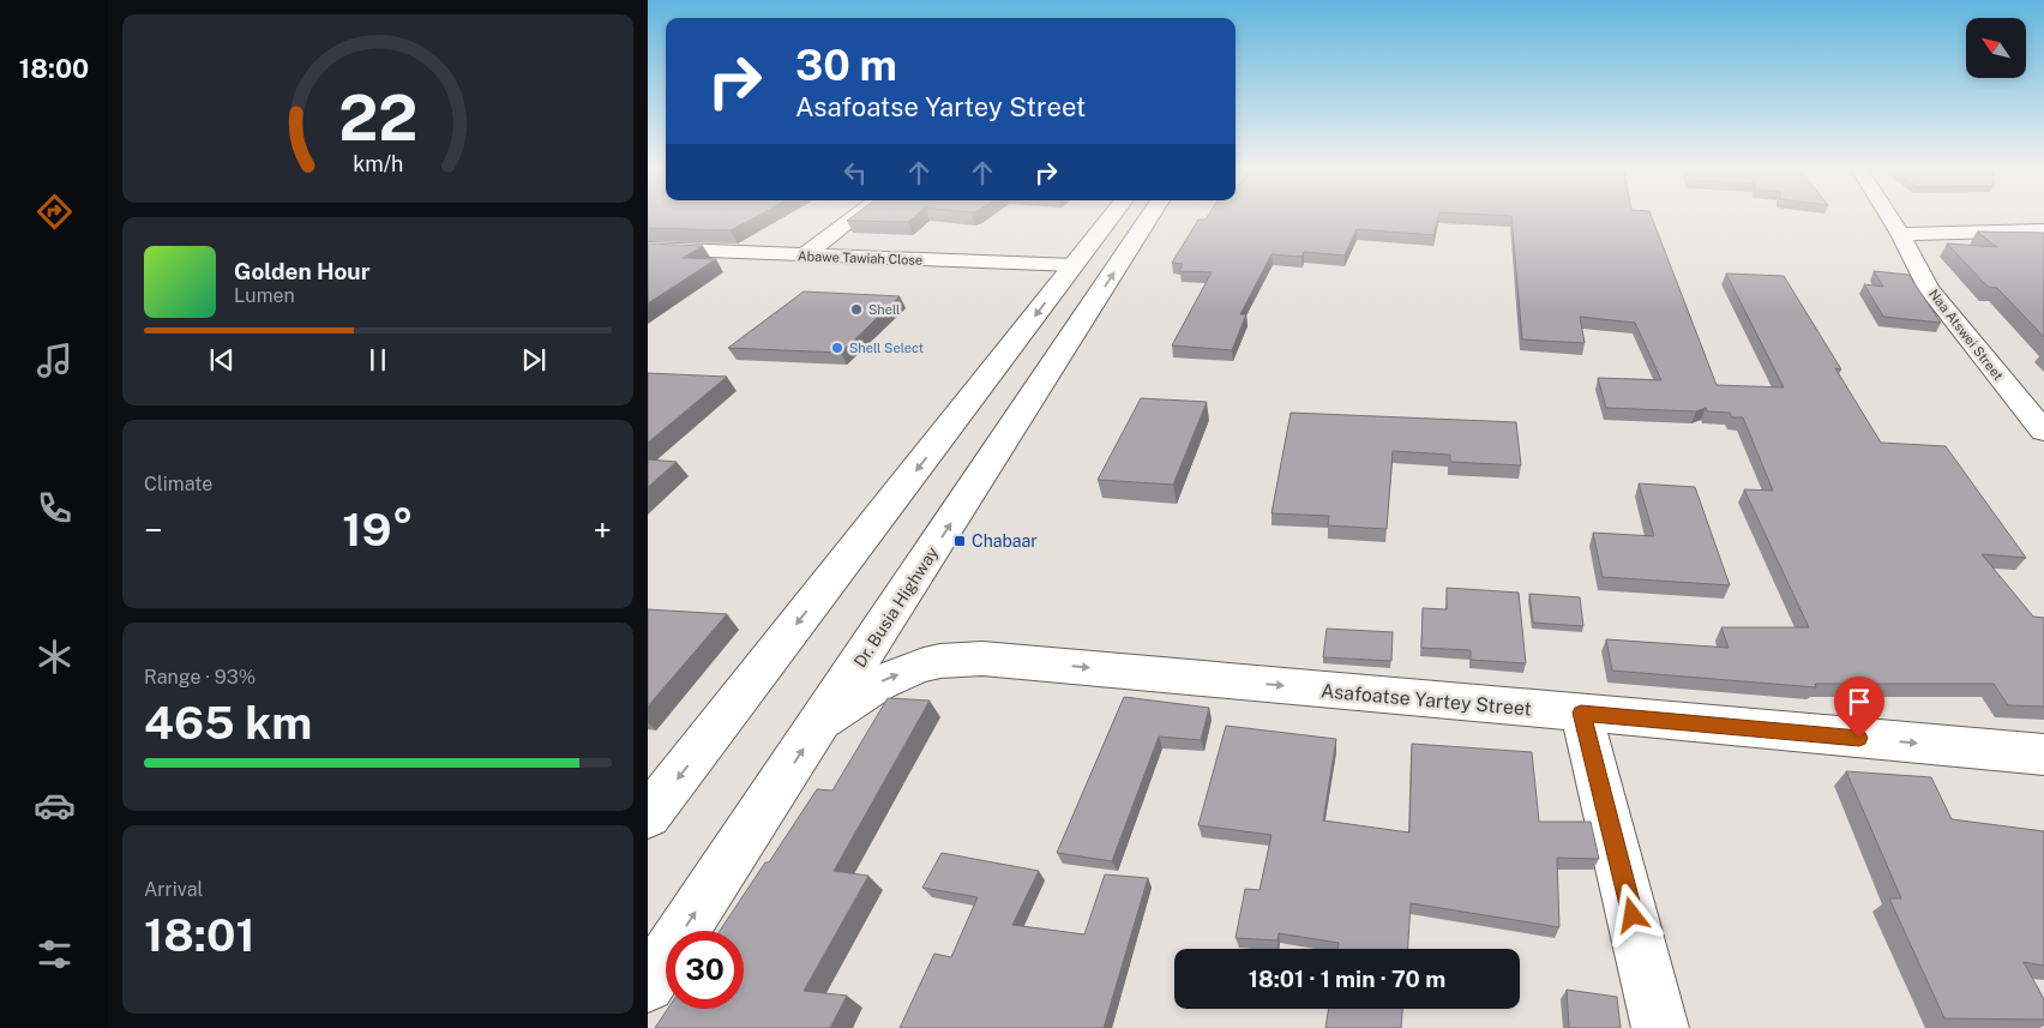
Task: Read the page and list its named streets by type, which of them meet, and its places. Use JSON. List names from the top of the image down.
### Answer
{
  "streets": {
    "main road": [
      "Abawe Tawiah Close",
      "Naa Atswei Street",
      "Dr. Busia Highway",
      "Asafoatse Yartey Street"
    ]
  },
  "crossings": [
    ["Dr. Busia Highway", "Asafoatse Yartey Street"]
  ],
  "one_way": ["Asafoatse Yartey Street"],
  "places": {
    "other": ["Shell", "Shell Select"],
    "transit": ["Chabaar"]
  },
  "north": "top left",
  "page": {
    "tabs": "18:00",
    "turn": ["30 m", "Asafoatse Yartey Street"],
    "song": ["Golden Hour", "Lumen"],
    "tile": [
      "Climate",
      ["Range · 93%", "465 km"],
      ["Arrival", "18:01"]
    ],
    "heat": ["−", "19°", "+"],
    "limit": "30",
    "trip": "18:01 · 1 min · 70 m",
    "gauge": ["22", "km/h"]
  }
}
